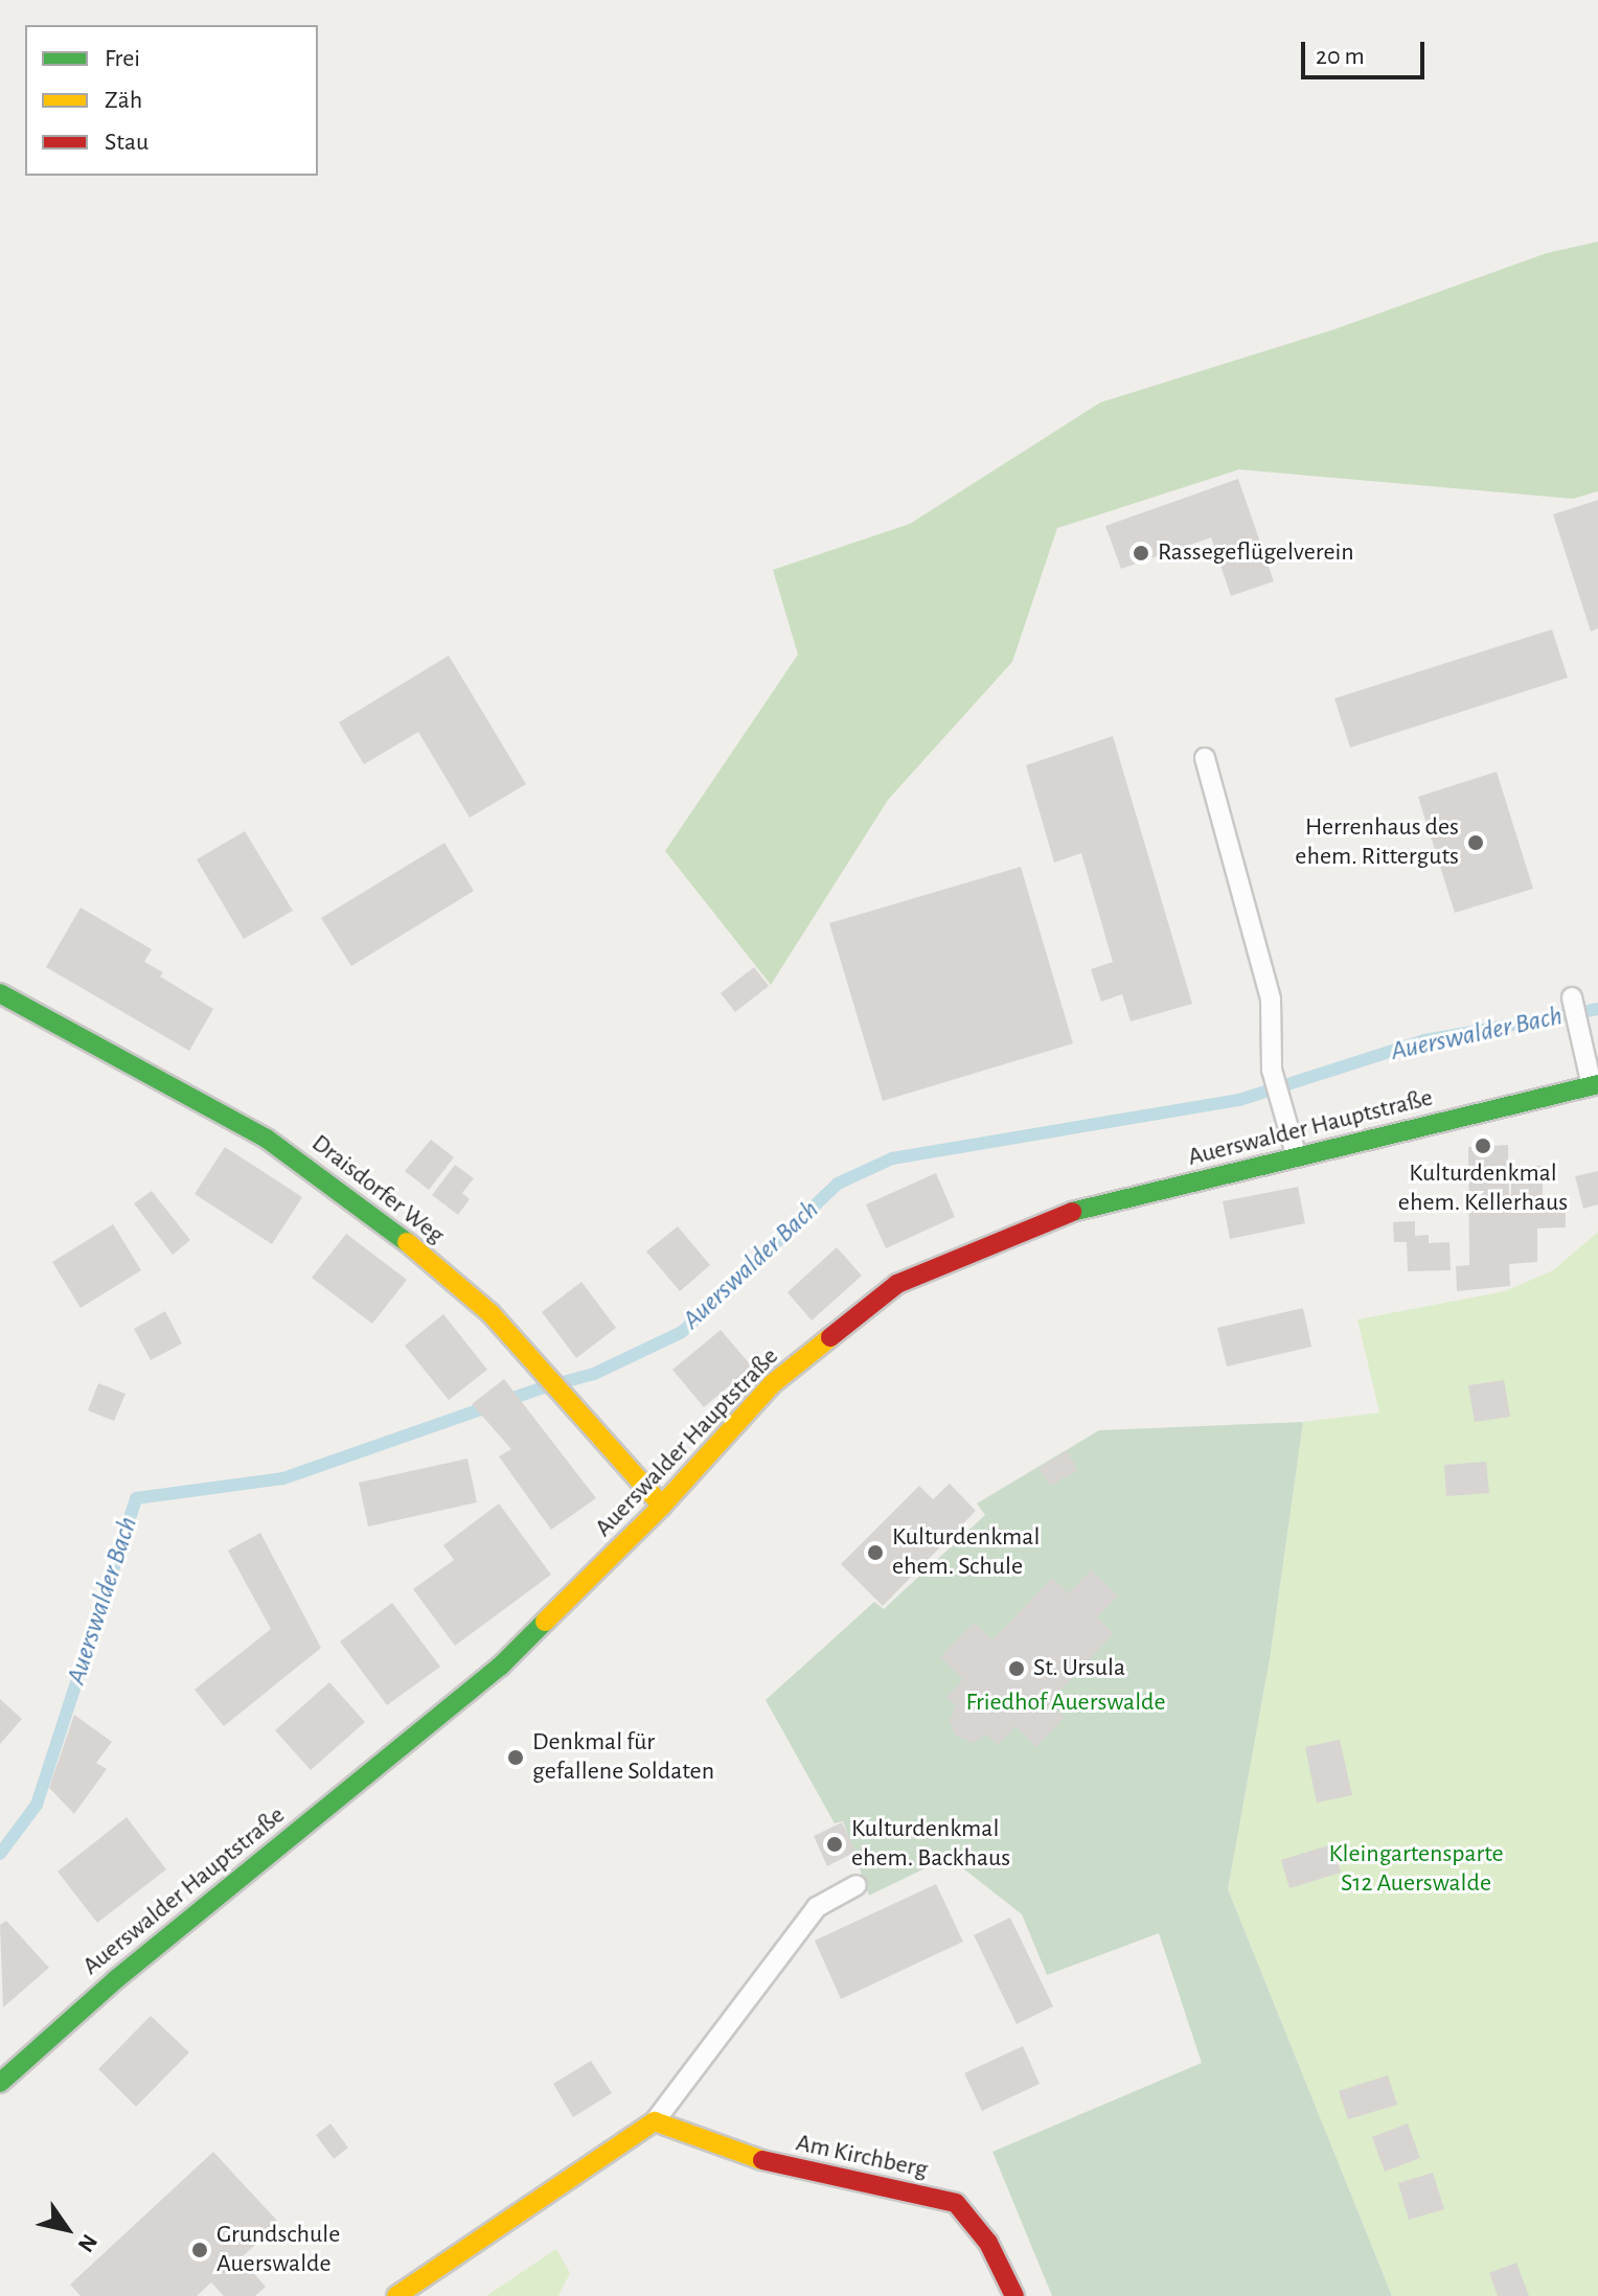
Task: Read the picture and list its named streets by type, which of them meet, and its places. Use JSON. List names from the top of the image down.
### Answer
{
  "streets": {
    "main road": ["Auerswalder Hauptstraße", "Draisdorfer Weg", "Am Kirchberg"]
  },
  "crossings": [
    ["Auerswalder Hauptstraße", "Draisdorfer Weg"]
  ],
  "water": ["Auerswalder Bach"],
  "parks": ["Friedhof Auerswalde", "Kleingartensparte S12 Auerswalde"],
  "places": [
    "Rassegeflügelverein",
    "Herrenhaus des ehem. Ritterguts",
    "Kulturdenkmal ehem. Kellerhaus",
    "Kulturdenkmal ehem. Schule",
    "St. Ursula",
    "Denkmal für gefallene Soldaten",
    "Kulturdenkmal ehem. Backhaus",
    "Grundschule Auerswalde"
  ],
  "legend": ["Frei", "Zäh", "Stau"],
  "scale_bar": "20 m",
  "north": "bottom right"
}
